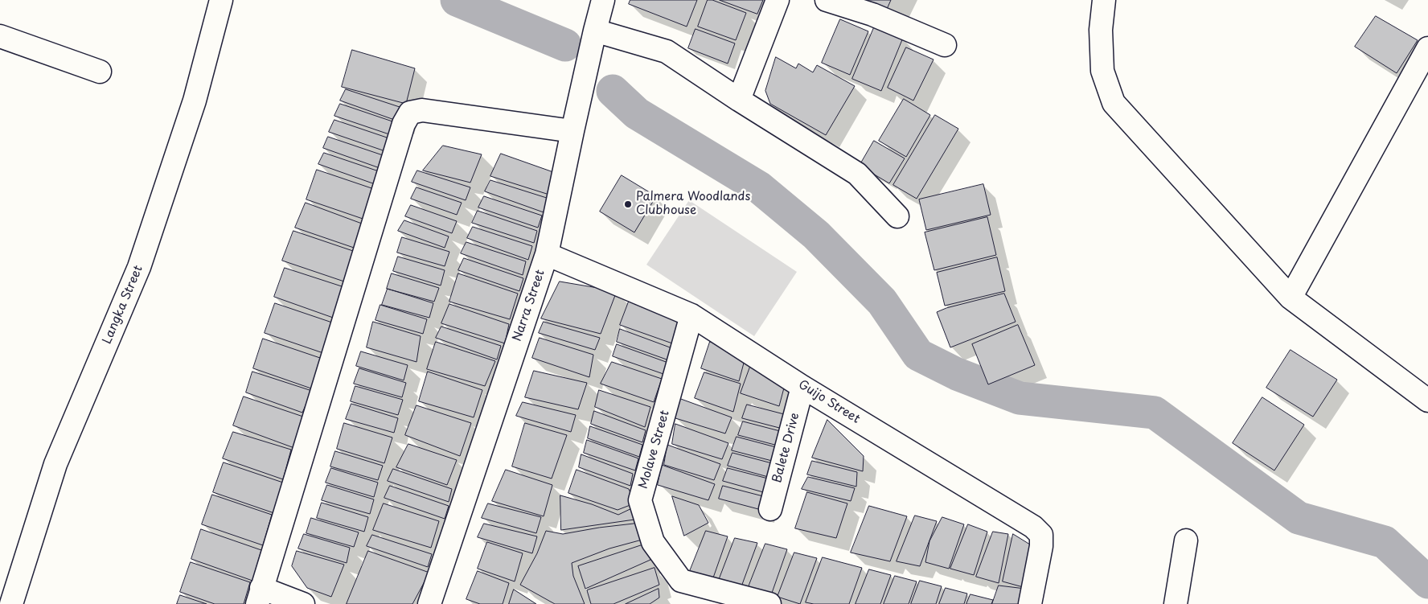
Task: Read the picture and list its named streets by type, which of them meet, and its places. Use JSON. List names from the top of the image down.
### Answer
{
  "streets": {
    "street": [
      "Langka Street",
      "Narra Street",
      "Guijo Street",
      "Balete Drive",
      "Molave Street"
    ]
  },
  "crossings": [
    ["Narra Street", "Guijo Street"],
    ["Guijo Street", "Balete Drive"],
    ["Guijo Street", "Molave Street"]
  ],
  "places": ["Palmera Woodlands Clubhouse"]
}
